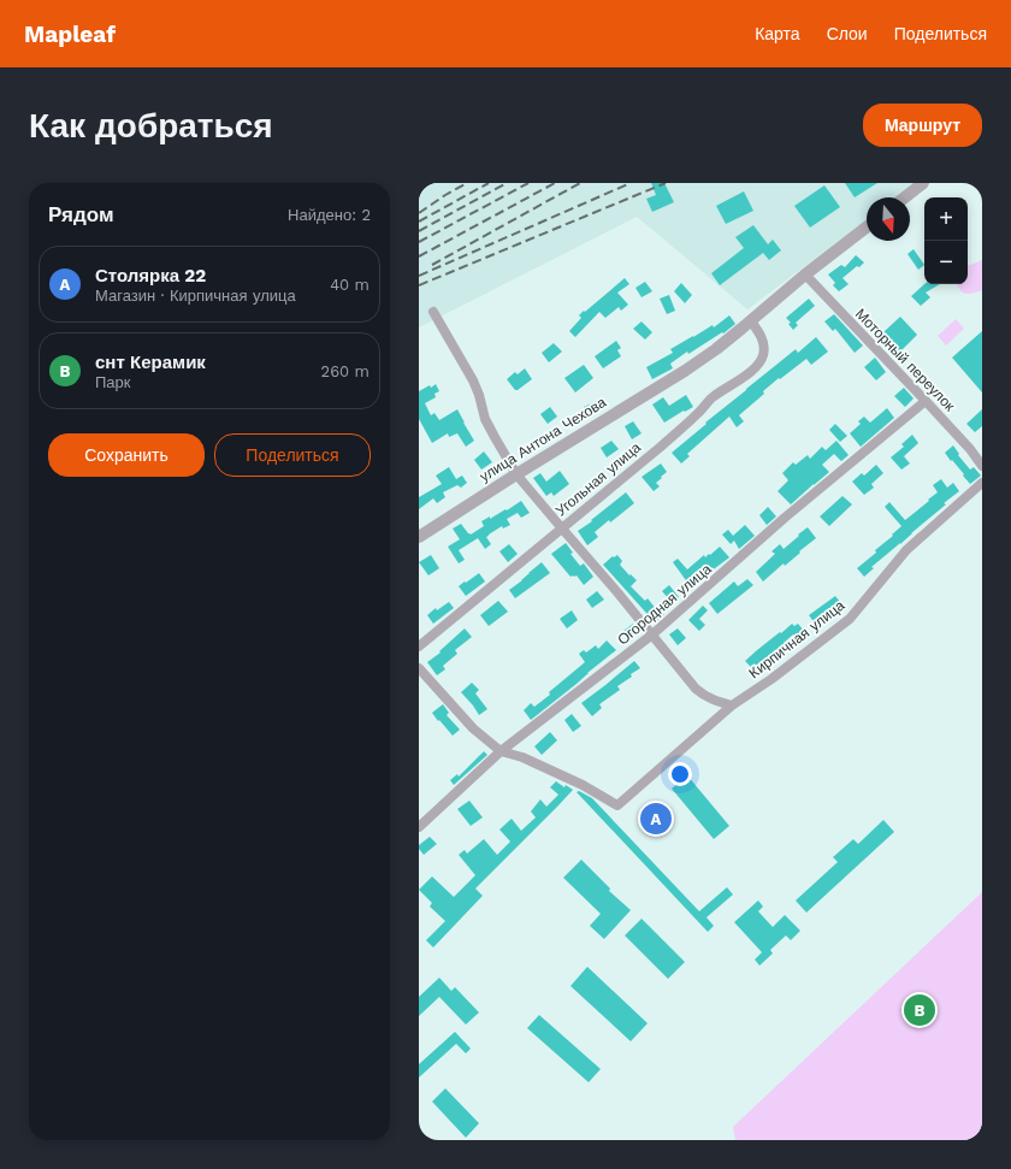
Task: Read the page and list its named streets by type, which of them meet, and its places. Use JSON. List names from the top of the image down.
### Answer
{
  "streets": {
    "street": [
      "Моторный переулок",
      "улица Антона Чехова",
      "Угольная улица",
      "Огородная улица",
      "Кирпичная улица"
    ]
  },
  "crossings": [
    ["Моторный переулок", "Огородная улица"],
    ["улица Антона Чехова", "Угольная улица"],
    ["Огородная улица", "Кирпичная улица"]
  ],
  "north": "bottom",
  "page": {
    "header": "Mapleaf",
    "nav": ["Карта", "Слои", "Поделиться"],
    "buttons": [
      "Маршрут",
      ["Сохранить", "Поделиться"]
    ],
    "title": "Как добраться",
    "heading": ["Рядом", "Найдено: 2"],
    "map_buttons": ["+", "−"],
    "list": [
      {
        "mark": "A",
        "name": "Столярка 22",
        "note": "Магазин · Кирпичная улица",
        "value": "40 m"
      },
      {
        "mark": "B",
        "name": "снт Керамик",
        "note": "Парк",
        "value": "260 m"
      }
    ],
    "pins": ["A", "B"]
  }
}
